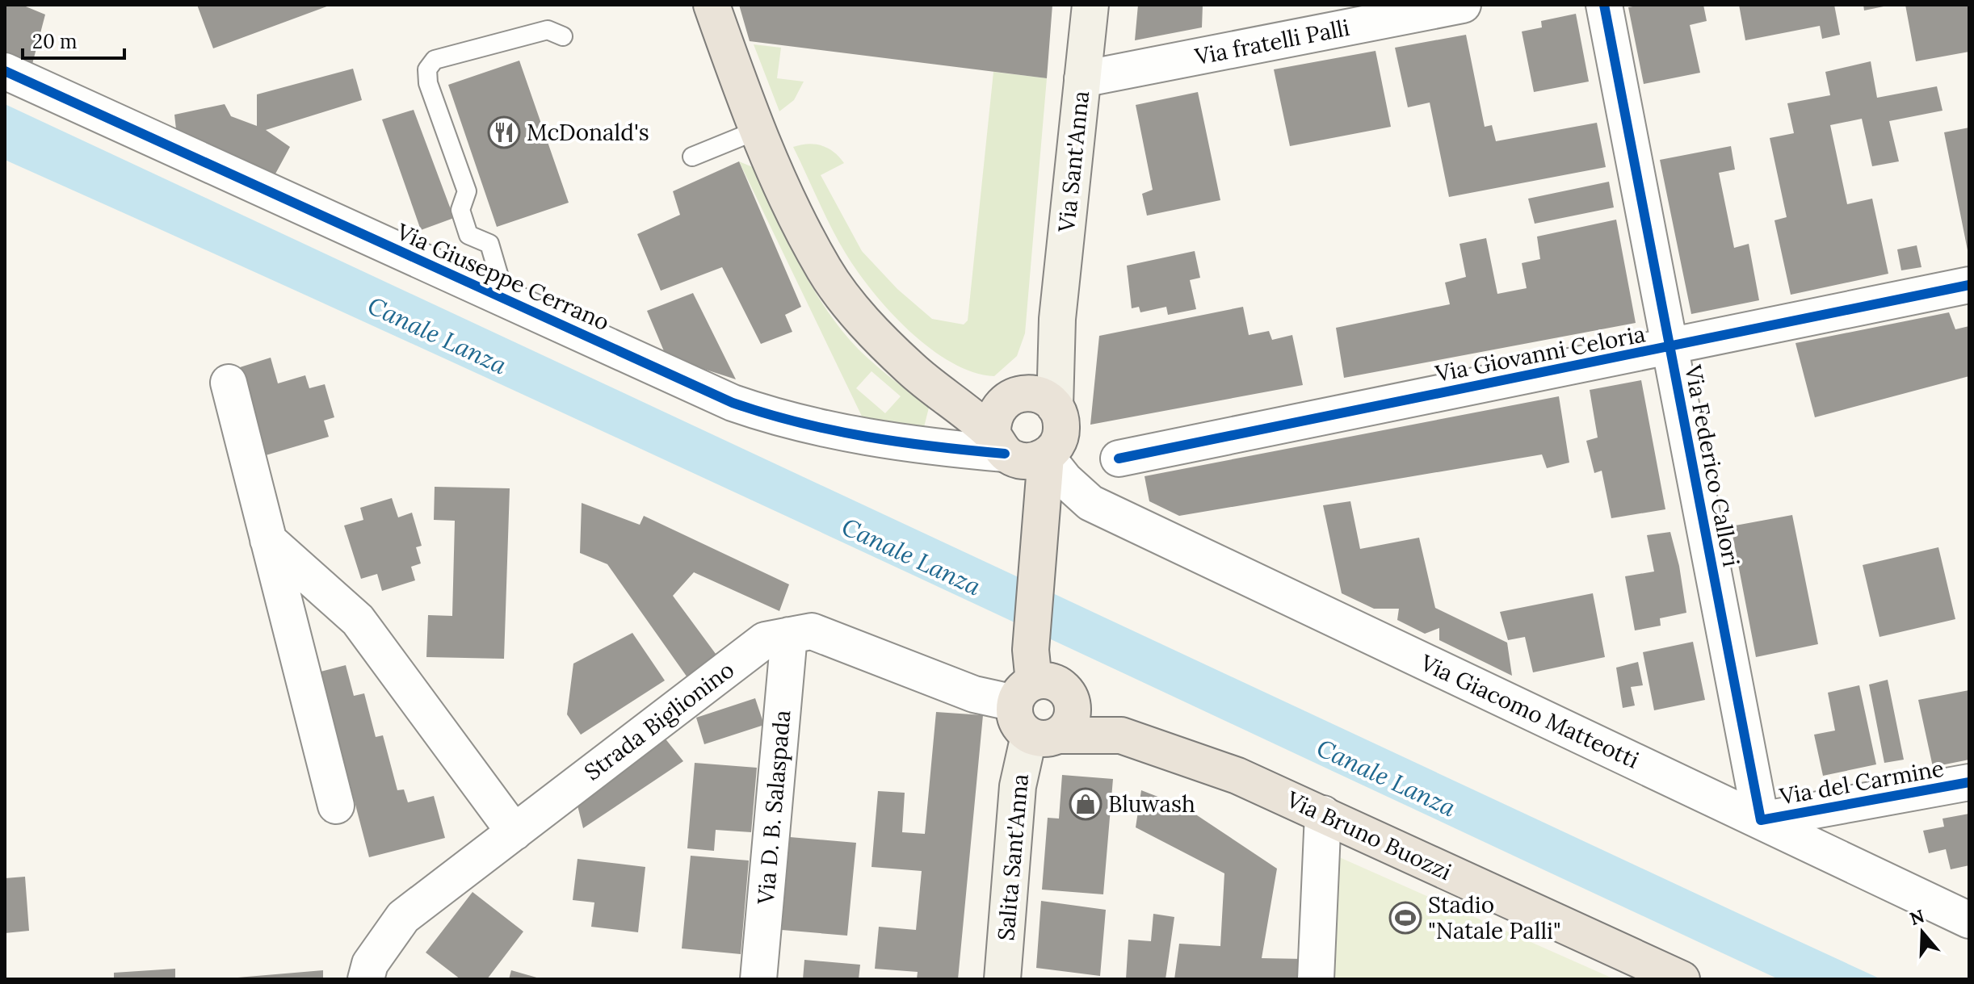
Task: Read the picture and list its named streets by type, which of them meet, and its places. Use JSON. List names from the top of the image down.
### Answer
{
  "streets": {
    "main road": ["Via Sant'Anna", "Via Bruno Buozzi", "Salita Sant'Anna"],
    "street": [
      "Via fratelli Palli",
      "Via Giuseppe Cerrano",
      "Via Giovanni Celoria",
      "Via Federico Callori",
      "Via Giacomo Matteotti",
      "Strada Biglionino",
      "Via del Carmine",
      "Via D. B. Salaspada"
    ]
  },
  "crossings": [
    ["Via fratelli Palli", "Via Sant'Anna"],
    ["Via Sant'Anna", "Via Giuseppe Cerrano"],
    ["Via Sant'Anna", "Via Giacomo Matteotti"],
    ["Via Giuseppe Cerrano", "Via Giacomo Matteotti"],
    ["Via Giovanni Celoria", "Via Federico Callori"],
    ["Via Federico Callori", "Via Giacomo Matteotti"],
    ["Via Federico Callori", "Via del Carmine"],
    ["Via Giacomo Matteotti", "Via del Carmine"],
    ["Strada Biglionino", "Via D. B. Salaspada"],
    ["Strada Biglionino", "Via Bruno Buozzi"],
    ["Strada Biglionino", "Salita Sant'Anna"],
    ["Via Bruno Buozzi", "Salita Sant'Anna"]
  ],
  "water": ["Canale Lanza"],
  "places": {
    "restaurant": ["McDonald's"],
    "shop": ["Bluwash"],
    "sports": ["Stadio \"Natale Palli\""]
  },
  "scale_bar": "20 m",
  "north": "top"
}
